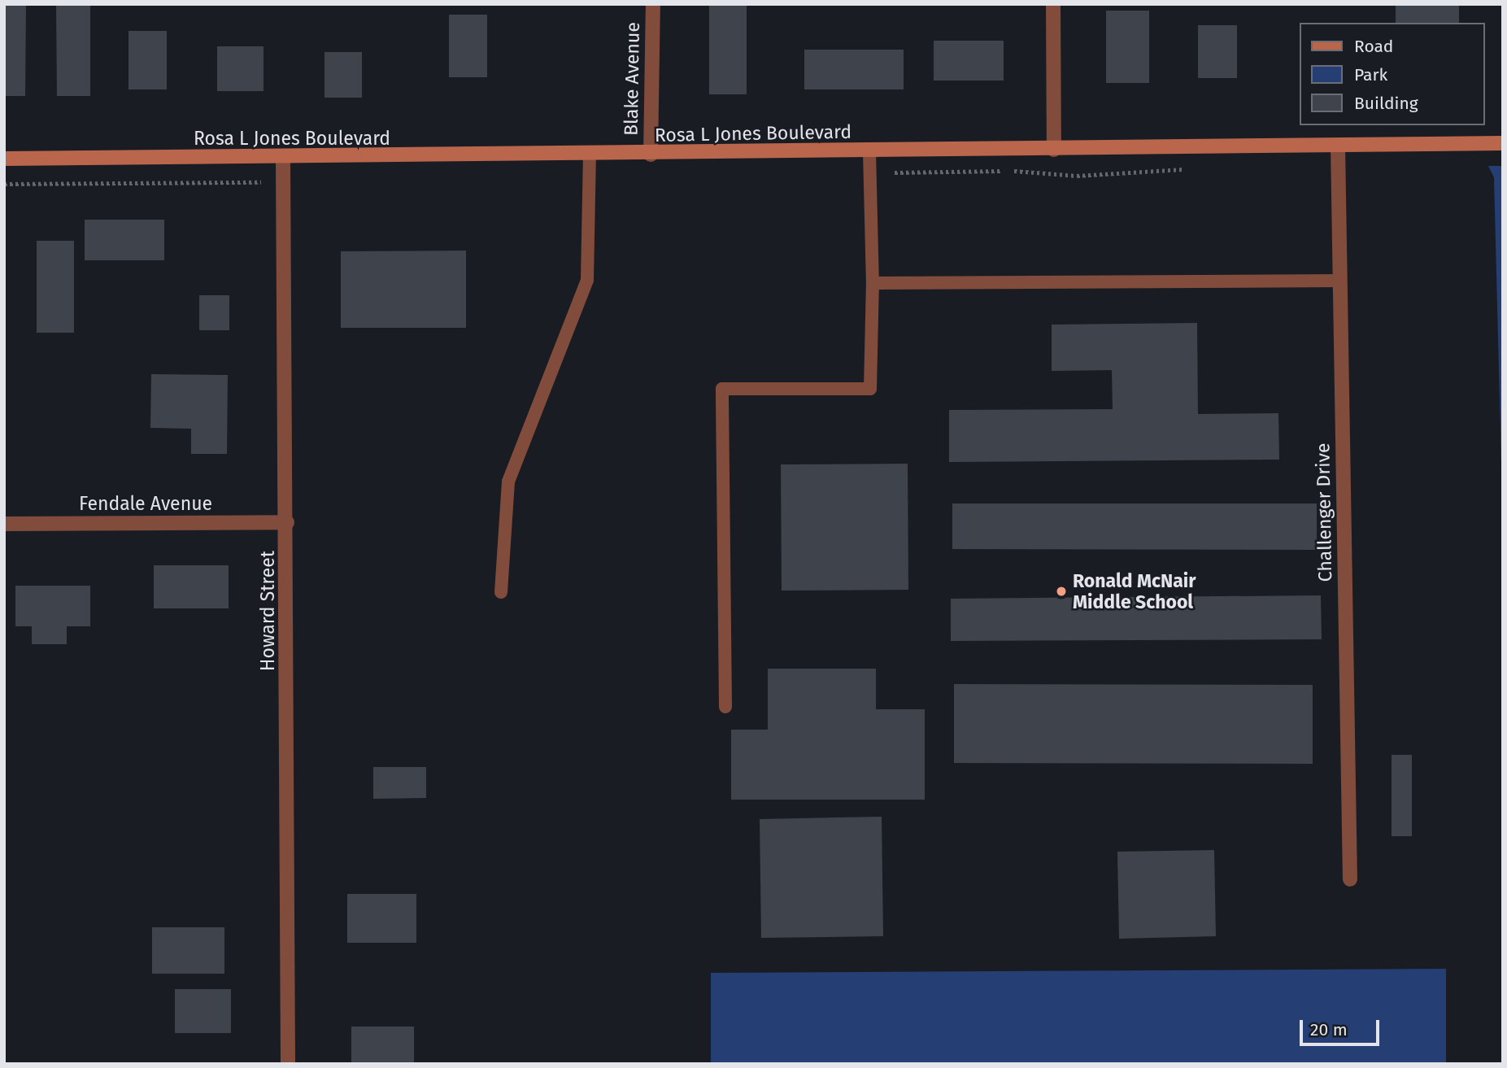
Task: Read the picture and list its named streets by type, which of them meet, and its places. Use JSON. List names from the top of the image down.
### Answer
{
  "streets": {
    "street": [
      "Blake Avenue",
      "Rosa L Jones Boulevard",
      "Fendale Avenue",
      "Challenger Drive",
      "Howard Street"
    ]
  },
  "crossings": [
    ["Blake Avenue", "Rosa L Jones Boulevard"],
    ["Rosa L Jones Boulevard", "Challenger Drive"],
    ["Rosa L Jones Boulevard", "Howard Street"],
    ["Fendale Avenue", "Howard Street"]
  ],
  "places": ["Ronald McNair Middle School"],
  "legend": ["Road", "Park", "Building"],
  "scale_bar": "20 m"
}
